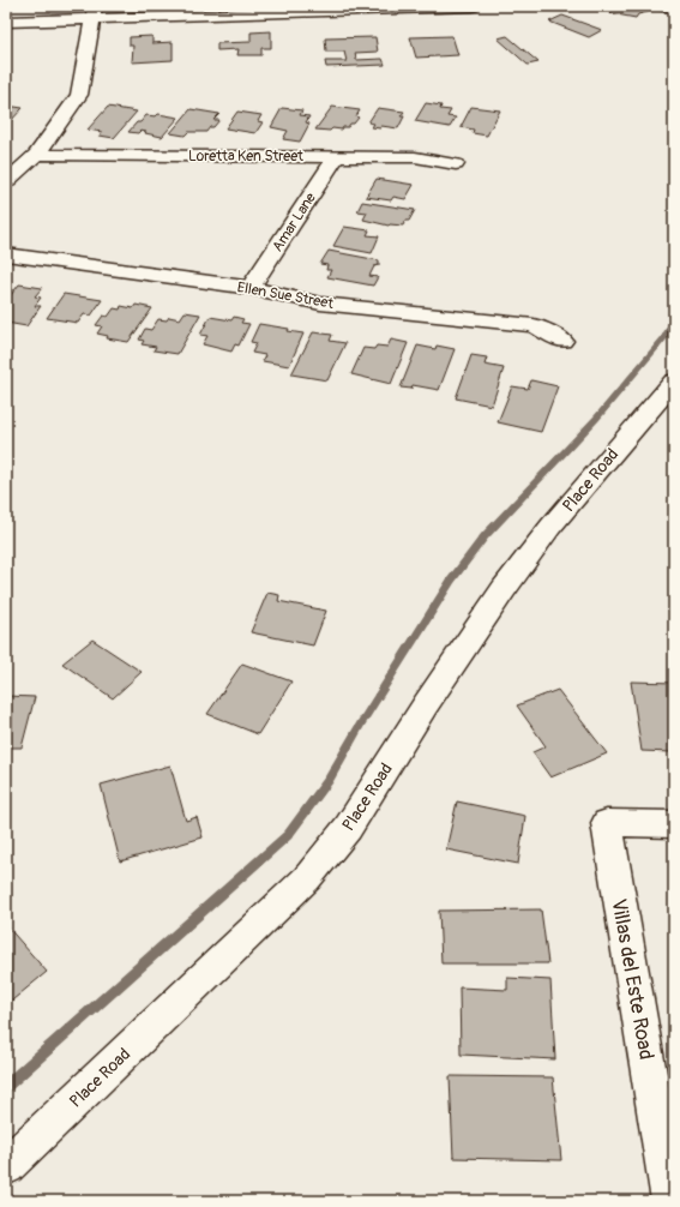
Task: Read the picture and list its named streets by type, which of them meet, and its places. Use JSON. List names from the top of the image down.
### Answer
{
  "streets": {
    "street": [
      "Loretta Ken Street",
      "Amar Lane",
      "Ellen Sue Street",
      "Place Road",
      "Villas del Este Road"
    ]
  },
  "crossings": [
    ["Loretta Ken Street", "Amar Lane"],
    ["Amar Lane", "Ellen Sue Street"]
  ]
}
